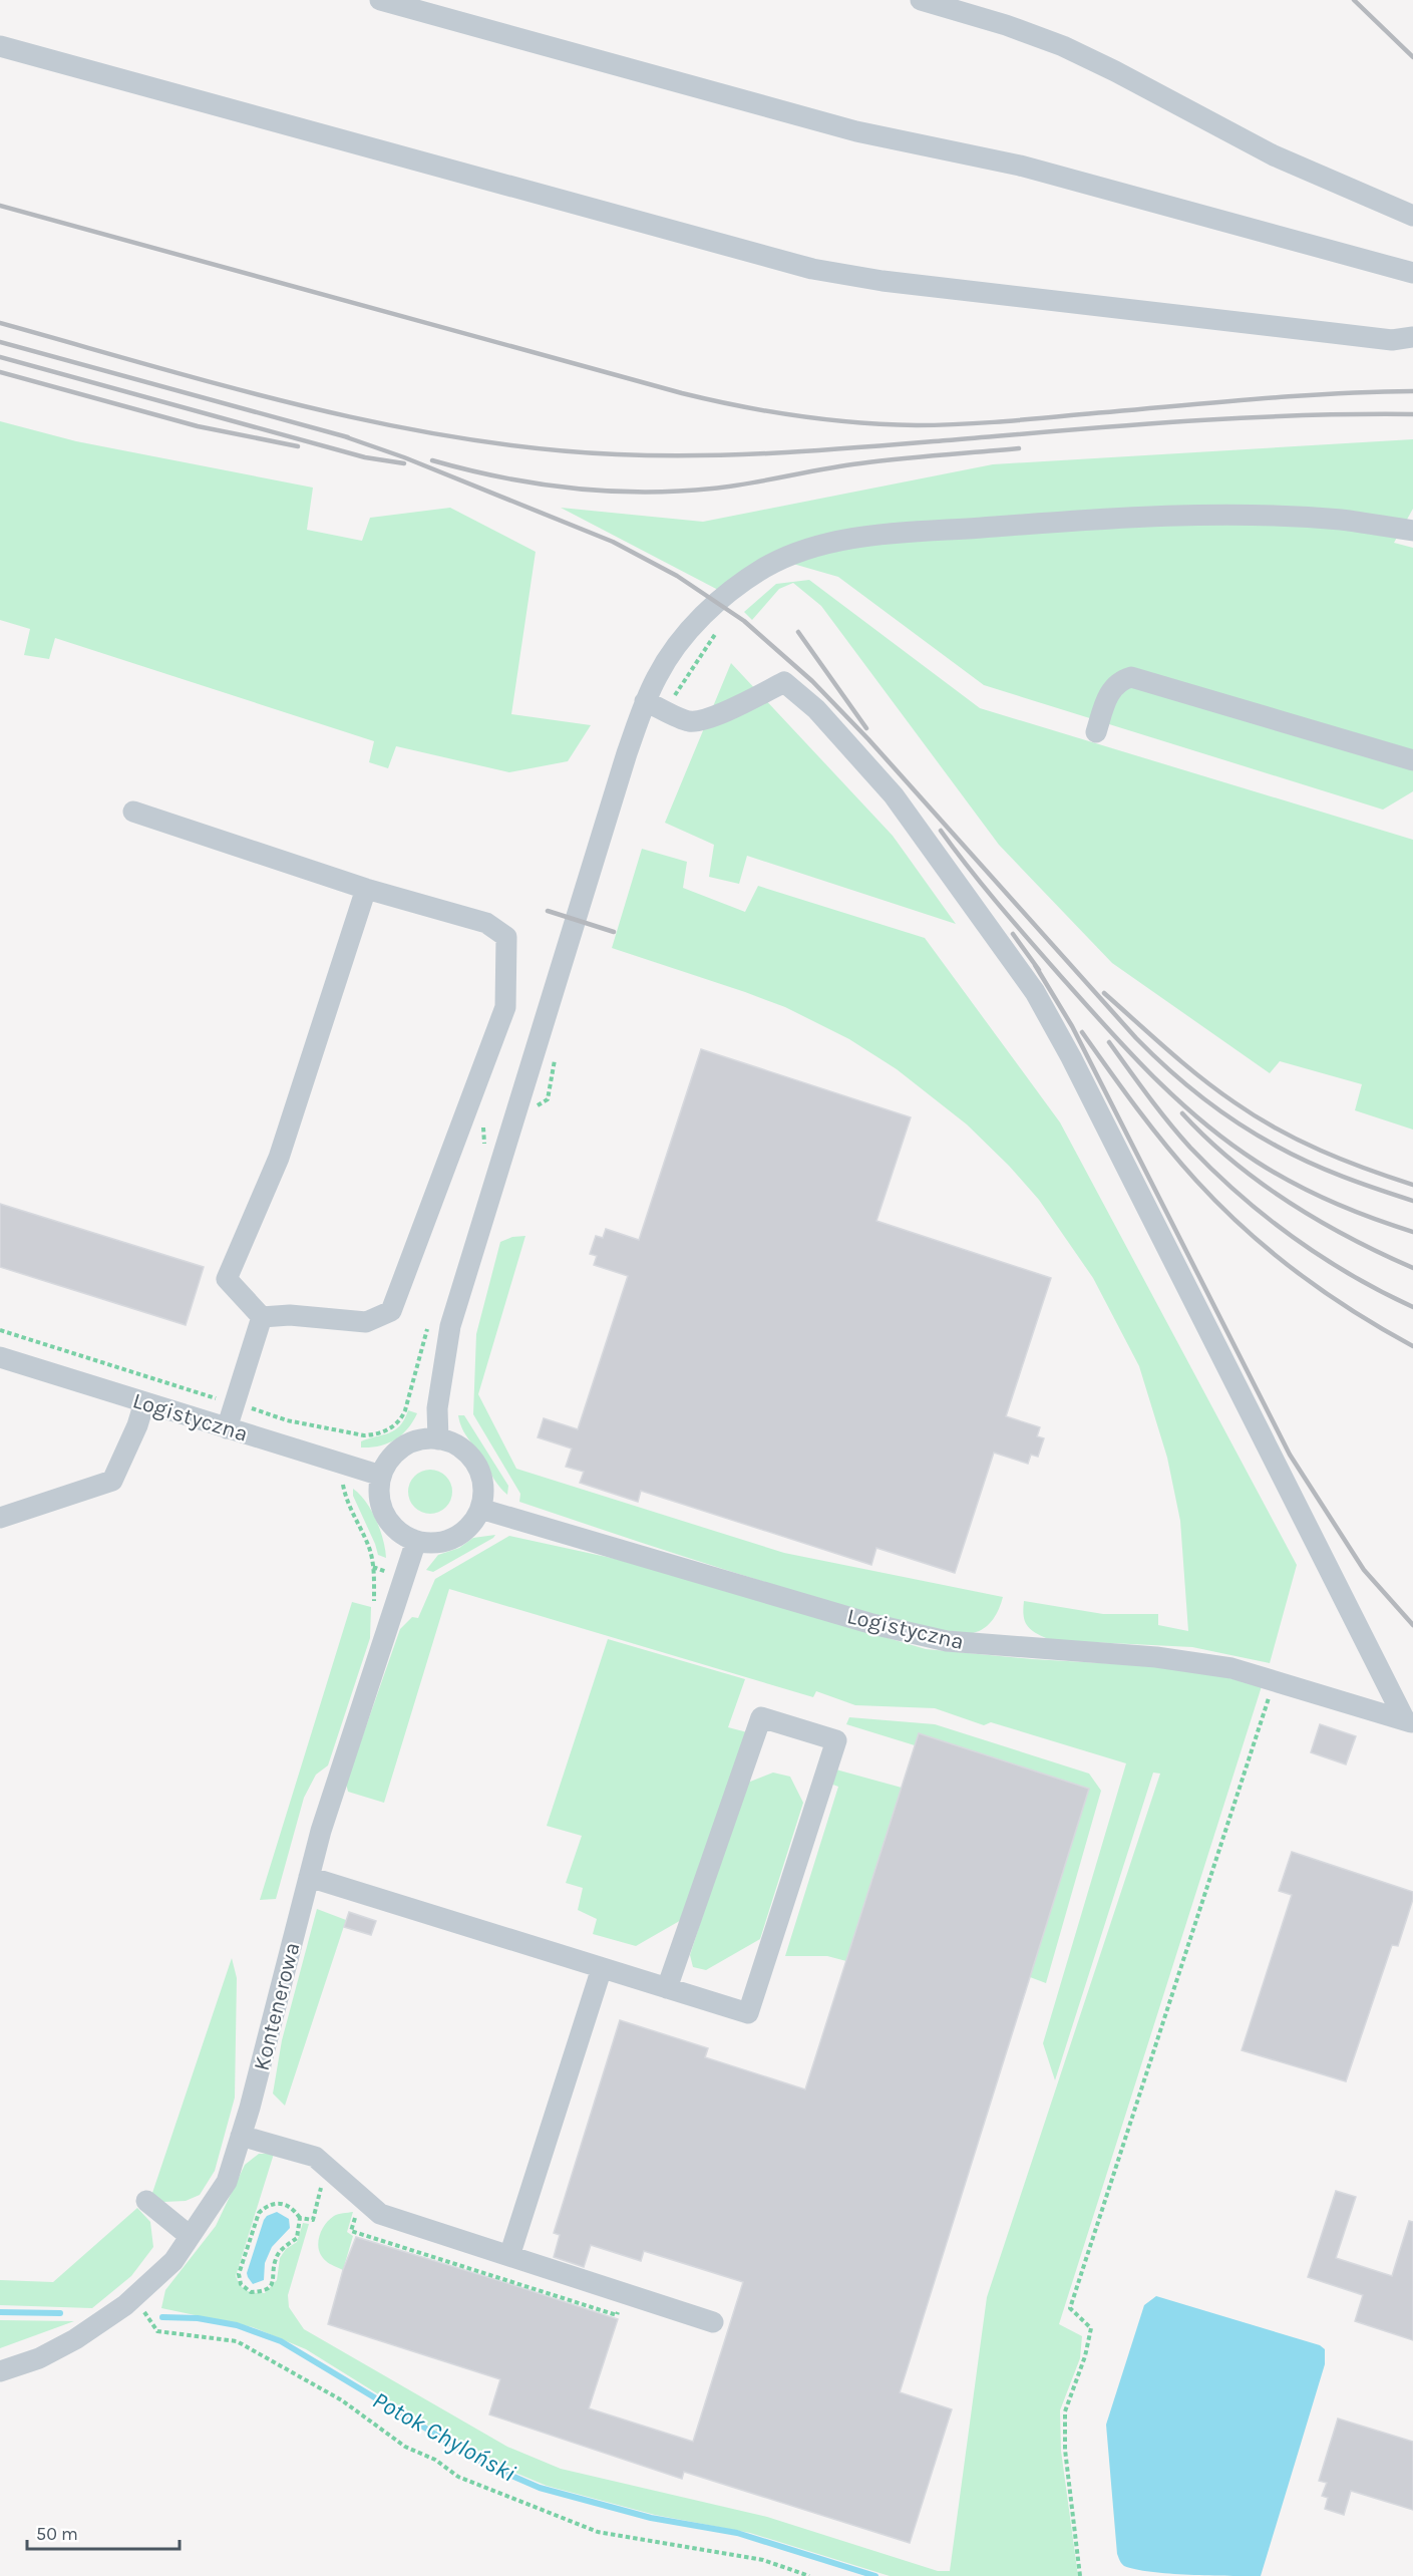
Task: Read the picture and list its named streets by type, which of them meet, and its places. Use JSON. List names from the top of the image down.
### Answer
{
  "streets": {
    "street": ["Logistyczna", "Kontenerowa"]
  },
  "crossings": [
    ["Logistyczna", "Kontenerowa"]
  ],
  "water": ["Potok Chyloński"],
  "scale_bar": "50 m"
}
